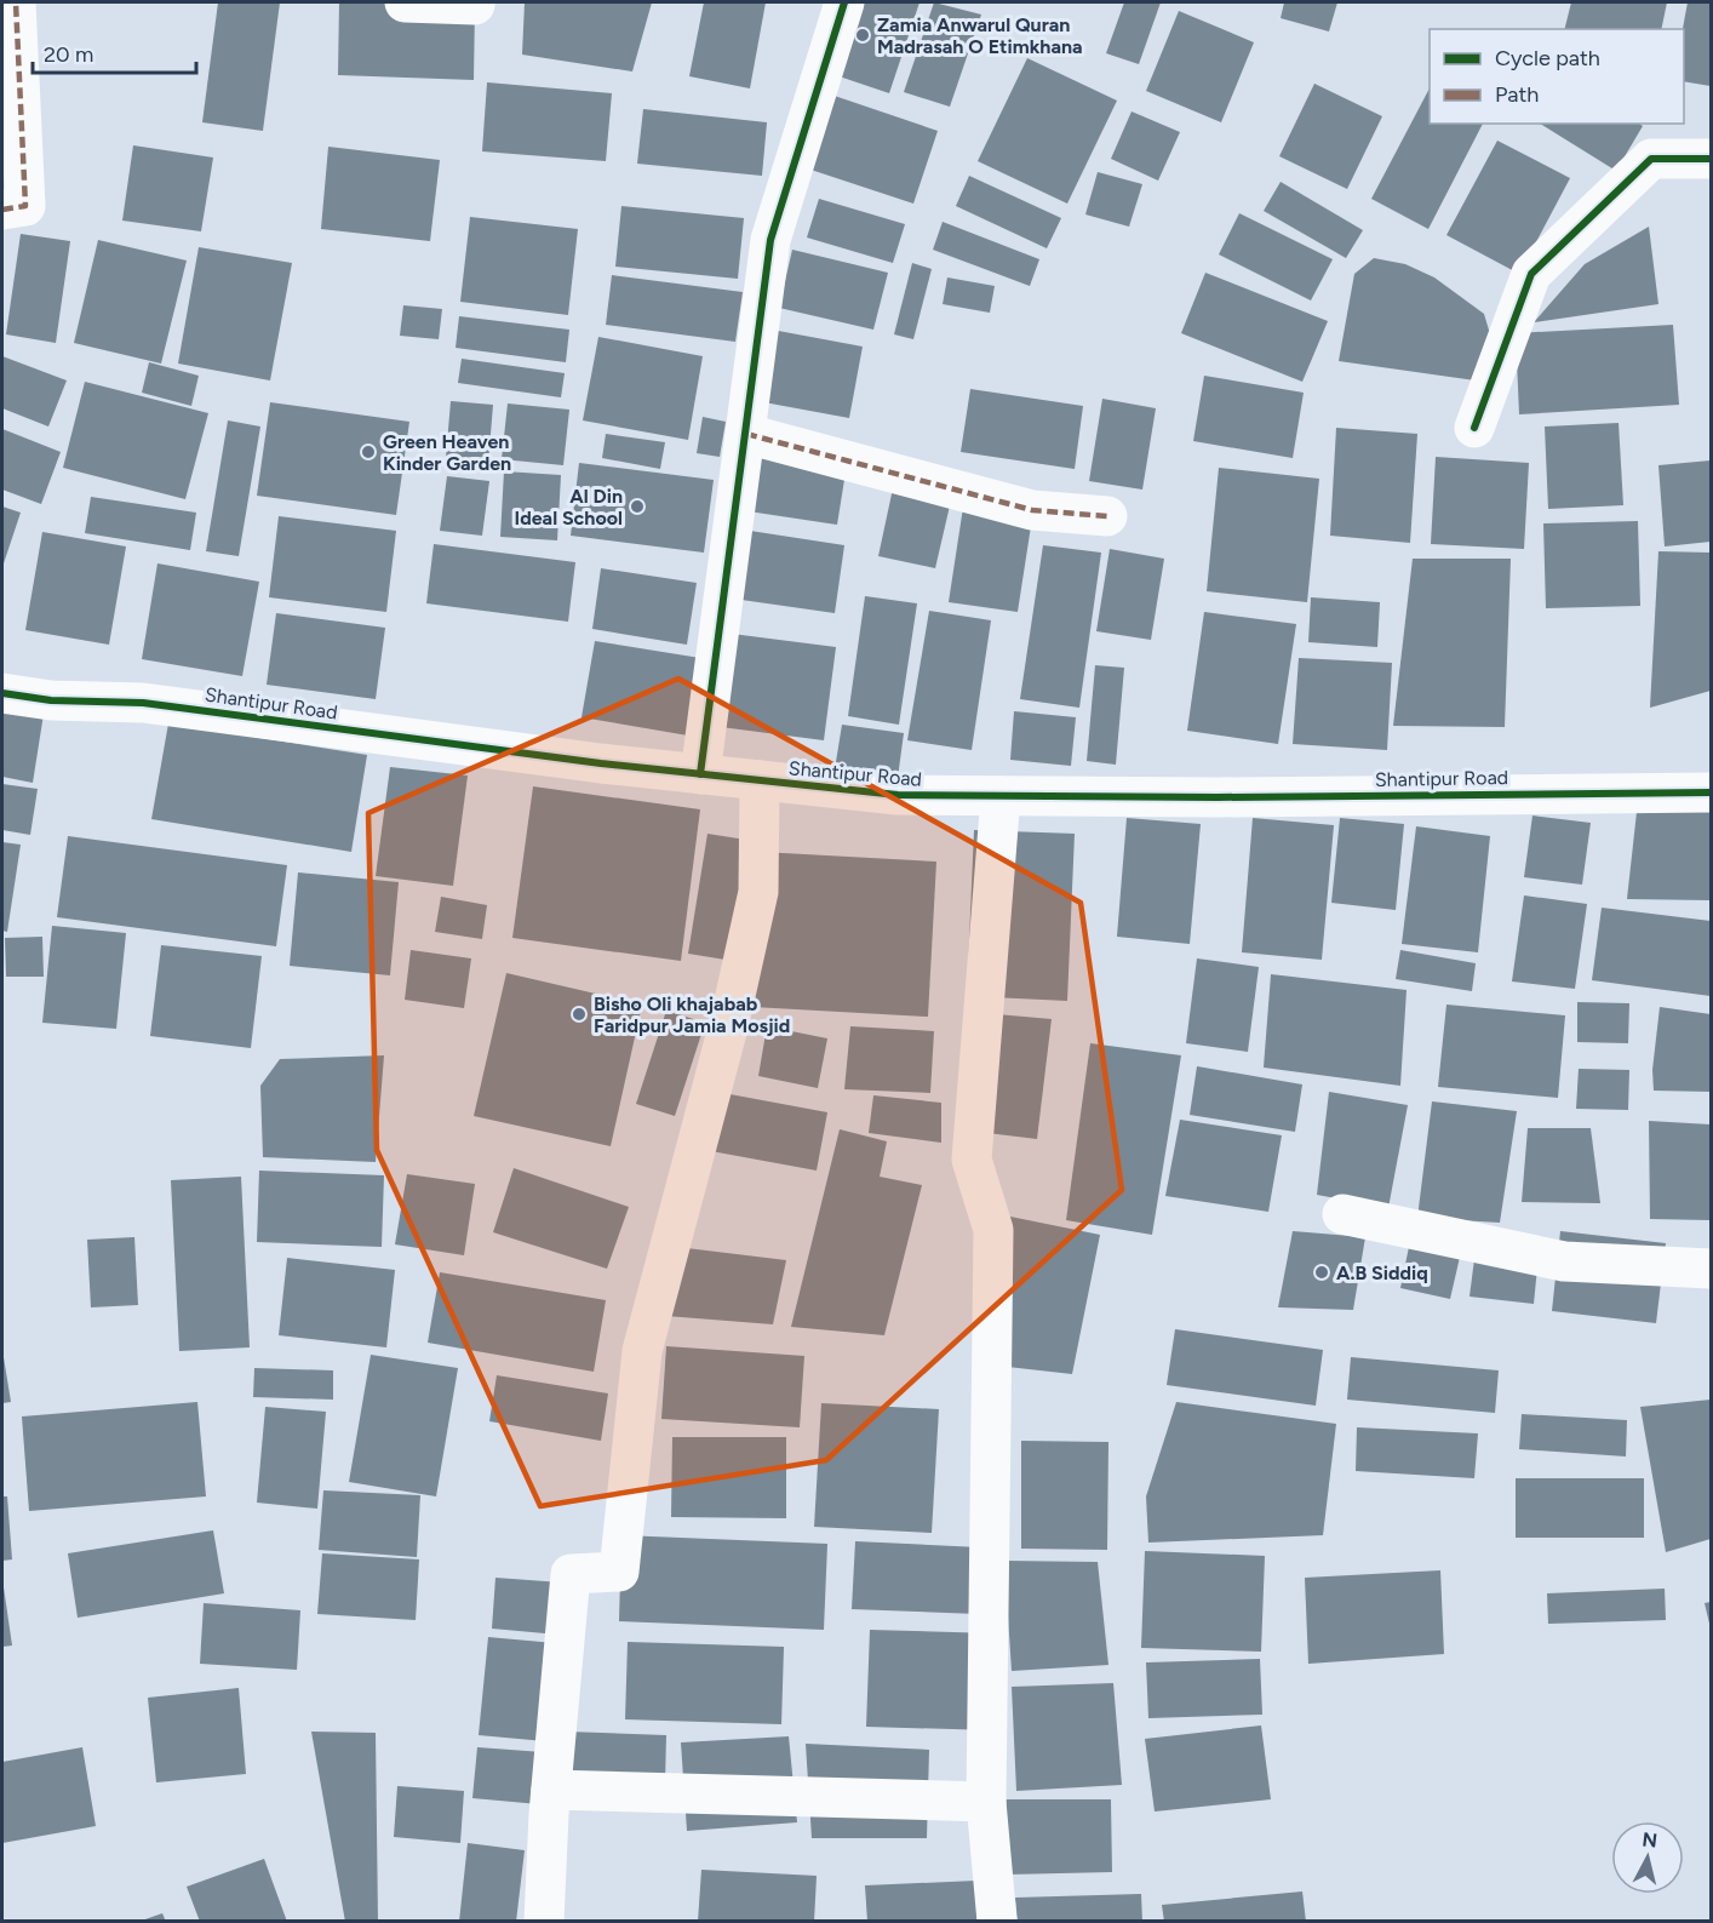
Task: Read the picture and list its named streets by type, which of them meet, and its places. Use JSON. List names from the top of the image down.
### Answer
{
  "streets": {
    "street": ["Shantipur Road"]
  },
  "places": [
    "Zamia Anwarul Quran Madrasah O Etimkhana",
    "Green Heaven Kinder Garden",
    "Al Din Ideal School",
    "Bisho Oli khajabab Faridpur Jamia Mosjid",
    "A.B Siddiq"
  ],
  "legend": ["Cycle path", "Path"],
  "scale_bar": "20 m",
  "north": "top"
}
